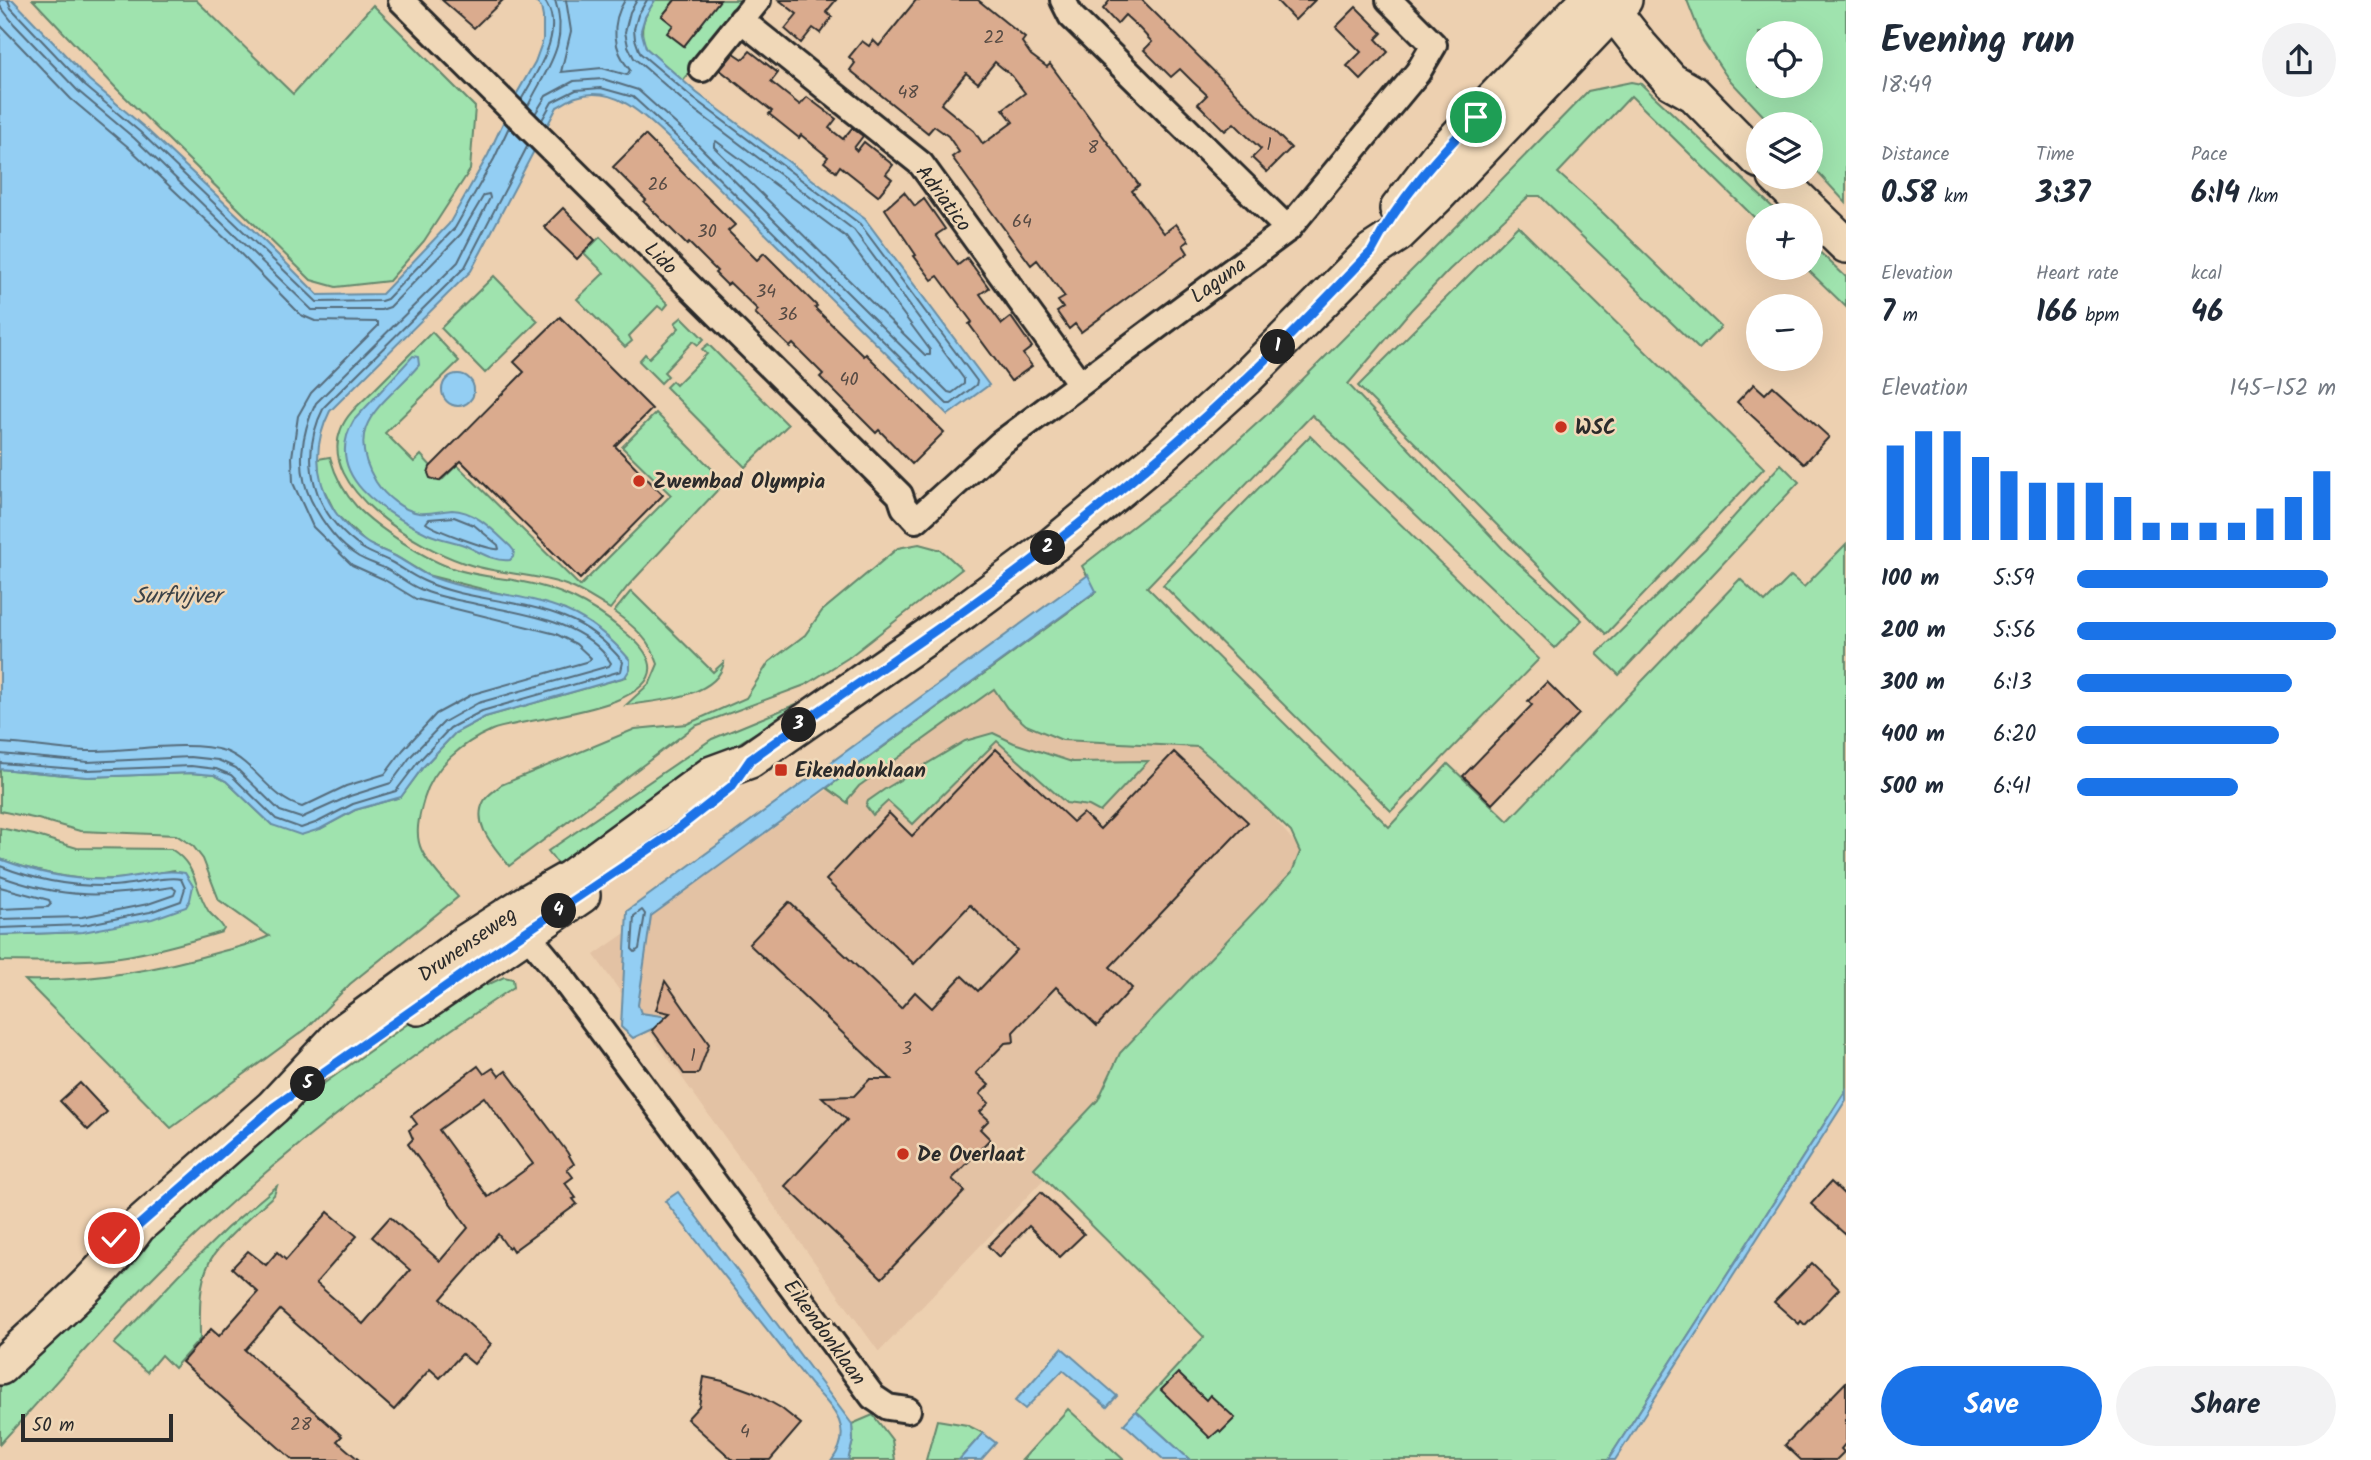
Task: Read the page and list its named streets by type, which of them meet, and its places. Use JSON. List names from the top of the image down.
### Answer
{
  "streets": {
    "street": [
      "Adriatico",
      "Lido",
      "Laguna",
      "Drunenseweg",
      "Eikendonklaan"
    ]
  },
  "crossings": [
    ["Adriatico", "Laguna"],
    ["Lido", "Laguna"],
    ["Drunenseweg", "Eikendonklaan"]
  ],
  "water": ["Surfvijver"],
  "places": {
    "other": ["WSC", "Zwembad Olympia", "De Overlaat"],
    "transit": ["Eikendonklaan"]
  },
  "house_numbers": [
    "22",
    "48",
    "1",
    "8",
    "26",
    "64",
    "30",
    "34",
    "36",
    "40",
    "3",
    "1",
    "28",
    "4"
  ],
  "scale_bar": "50 m",
  "page": {
    "heading": ["Evening run", "18:49"],
    "map_buttons": ["+", "−"],
    "stats": [
      ["Distance", "0.58 km"],
      ["Time", "3:37"],
      ["Pace", "6:14 /km"],
      ["Elevation", "7 m"],
      ["Heart rate", "166 bpm"],
      ["kcal", "46"]
    ],
    "pins": [
      "1",
      "2",
      "3",
      "4",
      "5"
    ],
    "chart": ["Elevation", "145–152 m"],
    "list": [
      {
        "name": "100 m",
        "note": "5:59"
      },
      {
        "name": "200 m",
        "note": "5:56"
      },
      {
        "name": "300 m",
        "note": "6:13"
      },
      {
        "name": "400 m",
        "note": "6:20"
      },
      {
        "name": "500 m",
        "note": "6:41"
      }
    ],
    "buttons": ["Save", "Share"],
    "scale": "50 m"
  }
}
